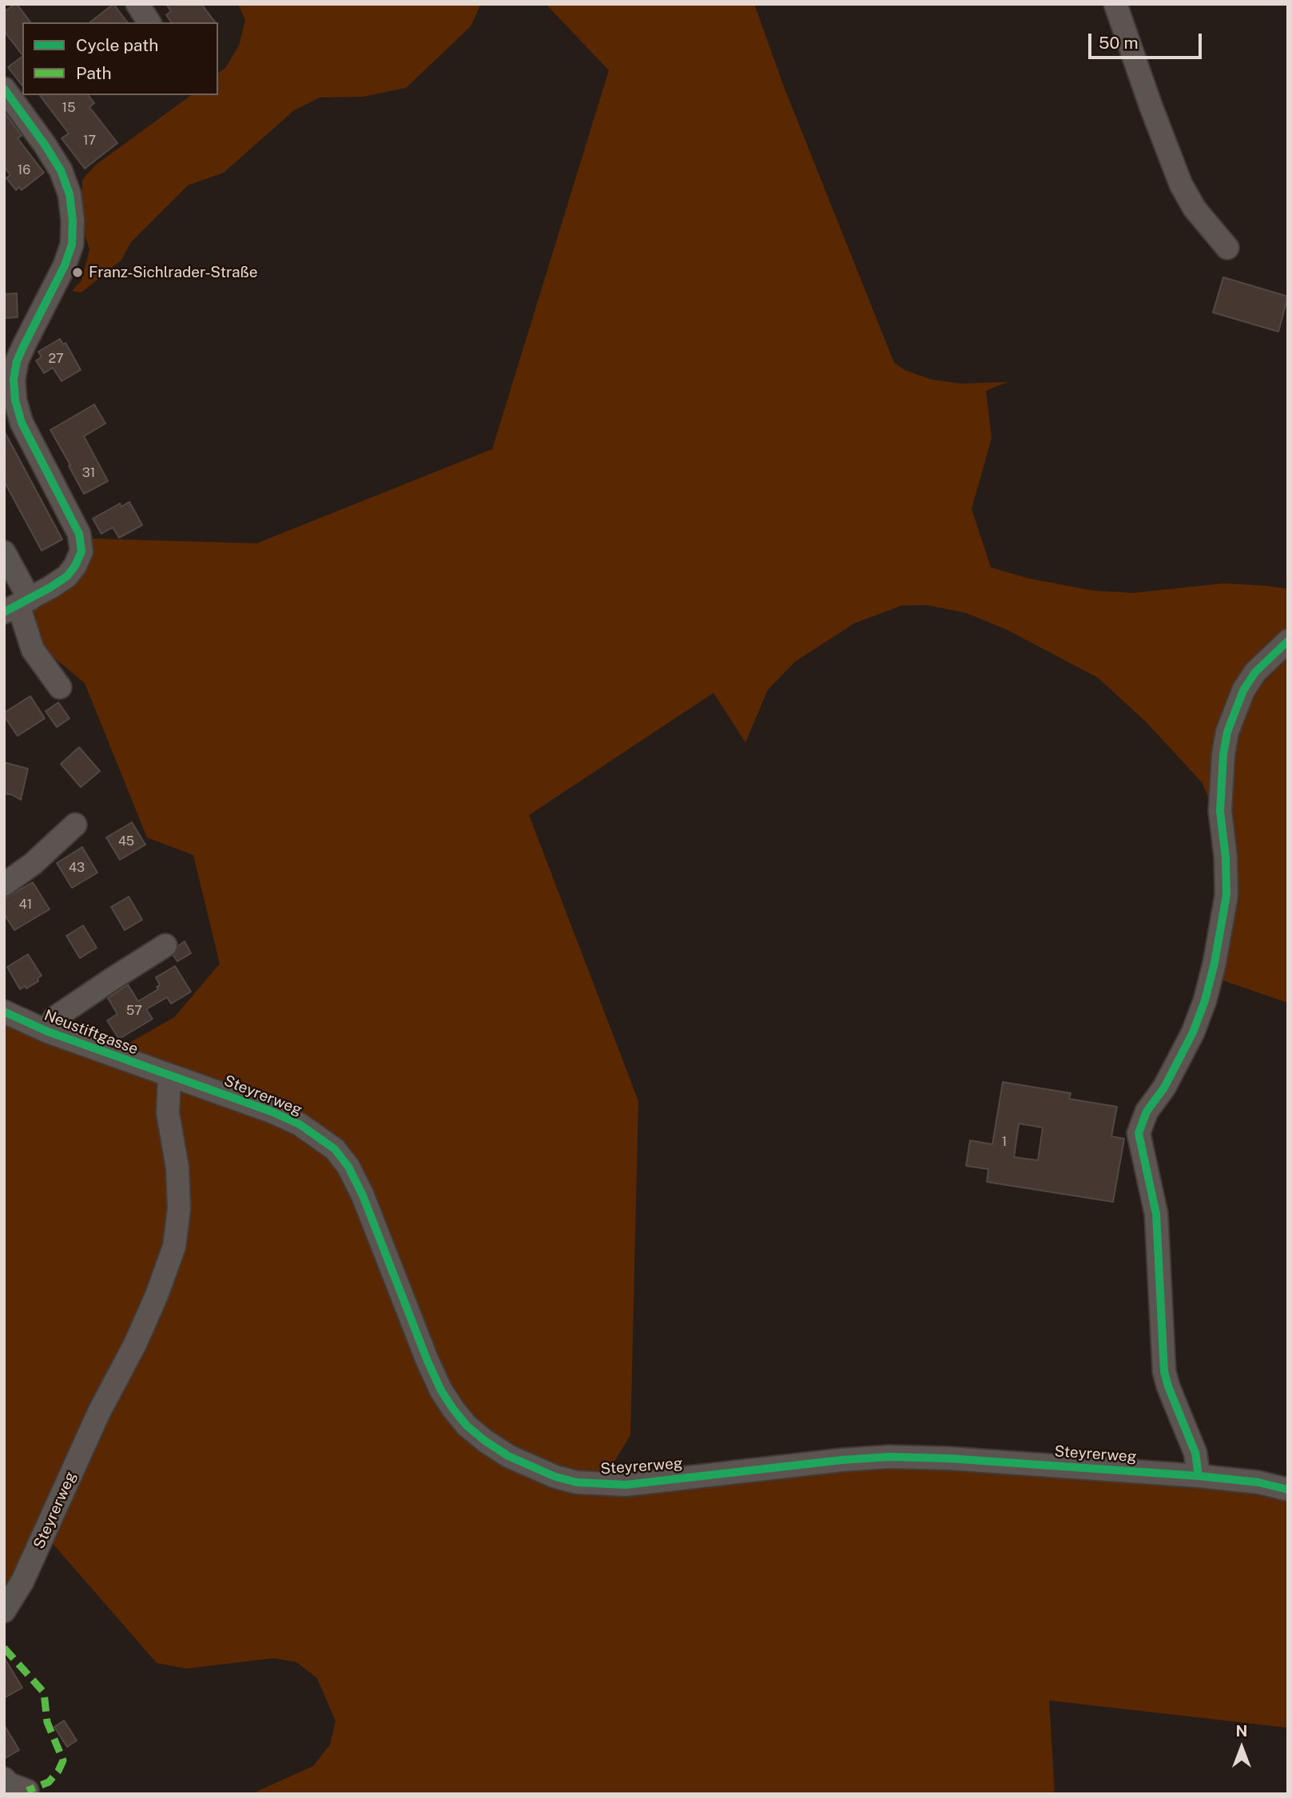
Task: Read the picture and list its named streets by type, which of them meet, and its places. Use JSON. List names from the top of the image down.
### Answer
{
  "streets": {
    "street": ["Neustiftgasse", "Steyrerweg"]
  },
  "crossings": [
    ["Neustiftgasse", "Steyrerweg"]
  ],
  "places": ["Franz-Sichlrader-Straße"],
  "house_numbers": [
    "15",
    "17",
    "16",
    "27",
    "31",
    "45",
    "43",
    "41",
    "57",
    "1"
  ],
  "legend": ["Cycle path", "Path"],
  "scale_bar": "50 m",
  "north": "top"
}
